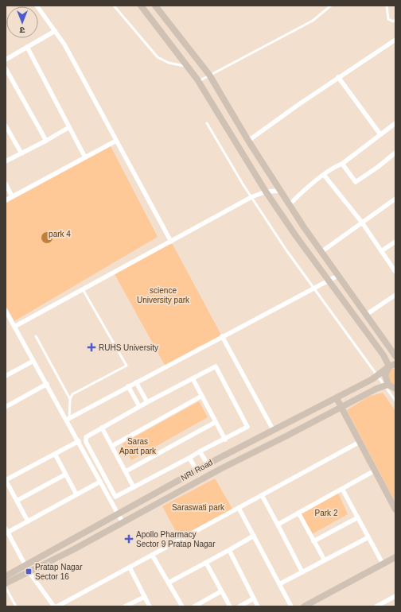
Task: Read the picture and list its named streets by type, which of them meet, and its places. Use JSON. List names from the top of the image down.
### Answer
{
  "streets": {
    "street": ["NRI Road"]
  },
  "parks": [
    "park 4",
    "science University park",
    "Saras Apart park",
    "Saraswati park",
    "Park 2"
  ],
  "places": {
    "health": ["RUHS University", "Apollo Pharmacy Sector 9 Pratap Nagar"],
    "transit": ["Pratap Nagar Sector 16"]
  },
  "north": "bottom"
}
